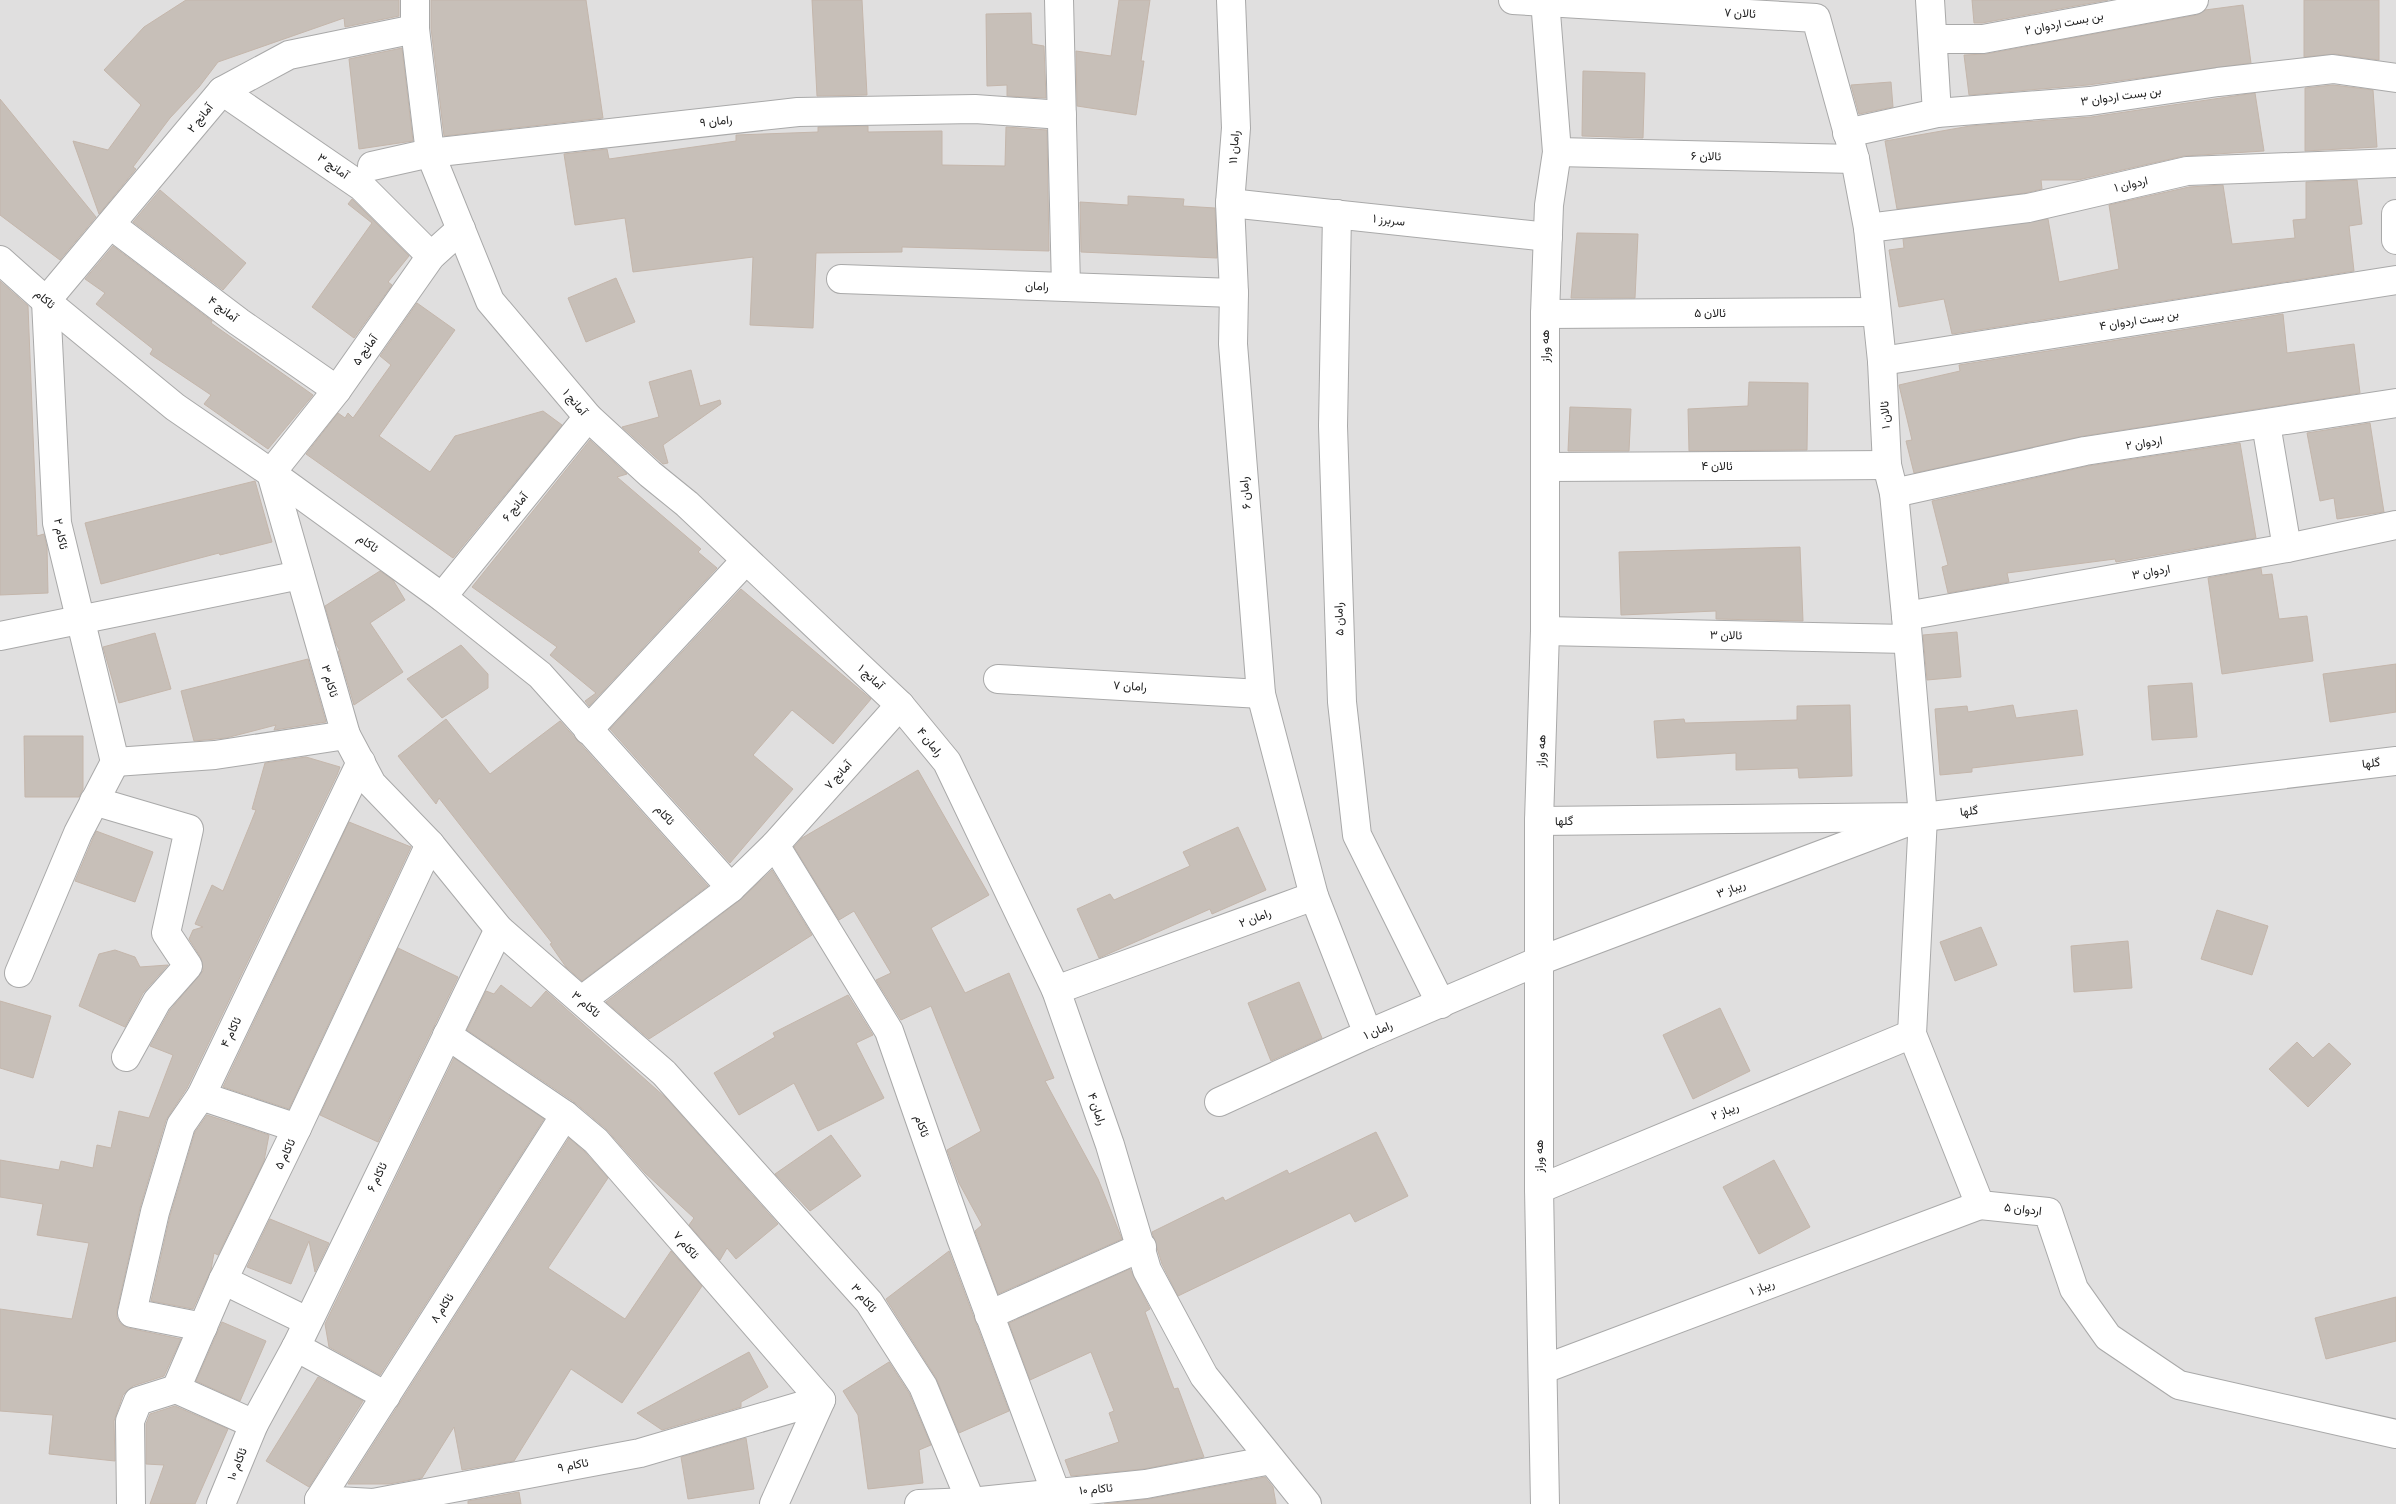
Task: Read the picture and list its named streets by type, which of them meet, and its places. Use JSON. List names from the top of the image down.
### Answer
{
  "streets": {
    "street": [
      "ئالان ۷",
      "بن بست اردوان ۲",
      "بن بست اردوان ۳",
      "آمانج ۲",
      "رامان ۹",
      "رامان ۱۱",
      "ئالان ۶",
      "آمانج ۳",
      "اردوان ۱",
      "سربرز ۱",
      "رامان",
      "ئاکام",
      "آمانج ۴",
      "ئالان ۵",
      "بن بست اردوان ۴",
      "هه وراز",
      "آمانج ۵",
      "آمانج ۱",
      "ئالان ۱",
      "اردوان ۲",
      "ئالان ۴",
      "رامان ۶",
      "آمانج ۶",
      "ئاکام ۲",
      "اردوان ۳",
      "رامان ۵",
      "ئالان ۳",
      "ئاکام ۳",
      "رامان ۷",
      "رامان ۴",
      "گلها",
      "آمانج ۷",
      "ریباز ۳",
      "رامان ۲",
      "رامان ۱",
      "ئاکام ۴",
      "ریباز ۲",
      "ئاکام ۵",
      "ئاکام ۶",
      "اردوان ۵",
      "ئاکام ۷",
      "ریباز ۱",
      "ئاکام ۸",
      "ئاکام ۱۰",
      "ئاکام ۹"
    ]
  },
  "crossings": [
    ["ئالان ۷", "هه وراز"],
    ["ئالان ۷", "ئالان ۱"],
    ["بن بست اردوان ۳", "ئالان ۱"],
    ["آمانج ۲", "آمانج ۳"],
    ["آمانج ۲", "ئاکام"],
    ["آمانج ۲", "آمانج ۴"],
    ["آمانج ۲", "آمانج ۱"],
    ["آمانج ۲", "ئاکام ۲"],
    ["رامان ۹", "آمانج ۱"],
    ["رامان ۱۱", "سربرز ۱"],
    ["رامان ۱۱", "رامان"],
    ["رامان ۱۱", "رامان ۶"],
    ["ئالان ۶", "هه وراز"],
    ["ئالان ۶", "ئالان ۱"],
    ["آمانج ۳", "آمانج ۵"],
    ["اردوان ۱", "ئالان ۱"],
    ["سربرز ۱", "هه وراز"],
    ["سربرز ۱", "رامان ۵"],
    ["رامان", "رامان ۶"],
    ["ئاکام", "آمانج ۵"],
    ["ئاکام", "آمانج ۶"],
    ["ئاکام", "ئاکام ۲"],
    ["ئاکام", "ئاکام ۳"],
    ["ئاکام", "آمانج ۷"],
    ["ئاکام", "ئاکام ۱۰"],
    ["آمانج ۴", "آمانج ۵"],
    ["ئالان ۵", "هه وراز"],
    ["ئالان ۵", "ئالان ۱"],
    ["بن بست اردوان ۴", "ئالان ۱"],
    ["هه وراز", "ئالان ۴"],
    ["هه وراز", "ئالان ۳"],
    ["هه وراز", "گلها"],
    ["هه وراز", "ریباز ۳"],
    ["هه وراز", "رامان ۱"],
    ["هه وراز", "ریباز ۲"],
    ["هه وراز", "ریباز ۱"],
    ["آمانج ۵", "آمانج ۱"],
    ["آمانج ۵", "ئاکام ۳"],
    ["آمانج ۱", "آمانج ۶"],
    ["آمانج ۱", "رامان ۴"],
    ["آمانج ۱", "آمانج ۷"],
    ["ئالان ۱", "اردوان ۲"],
    ["ئالان ۱", "ئالان ۴"],
    ["ئالان ۱", "اردوان ۳"],
    ["ئالان ۱", "ئالان ۳"],
    ["ئالان ۱", "گلها"],
    ["ئالان ۱", "ریباز ۳"],
    ["رامان ۶", "رامان ۷"],
    ["رامان ۶", "رامان ۲"],
    ["اردوان ۳", "ئالان ۳"],
    ["رامان ۵", "رامان ۱"],
    ["ئاکام ۳", "ئاکام ۴"],
    ["ئاکام ۳", "ئاکام ۵"],
    ["ئاکام ۳", "ئاکام ۶"],
    ["ئاکام ۳", "ئاکام ۱۰"],
    ["رامان ۴", "آمانج ۷"],
    ["رامان ۴", "رامان ۲"],
    ["رامان ۴", "ئاکام ۱۰"],
    ["گلها", "ریباز ۳"],
    ["ریباز ۳", "رامان ۱"],
    ["ئاکام ۴", "ئاکام ۵"],
    ["ئاکام ۶", "ئاکام ۷"],
    ["ئاکام ۶", "ئاکام ۱۰"],
    ["اردوان ۵", "ریباز ۱"],
    ["ئاکام ۷", "ئاکام ۸"],
    ["ئاکام ۷", "ئاکام ۹"],
    ["ئاکام ۸", "ئاکام ۹"]
  ]
}
